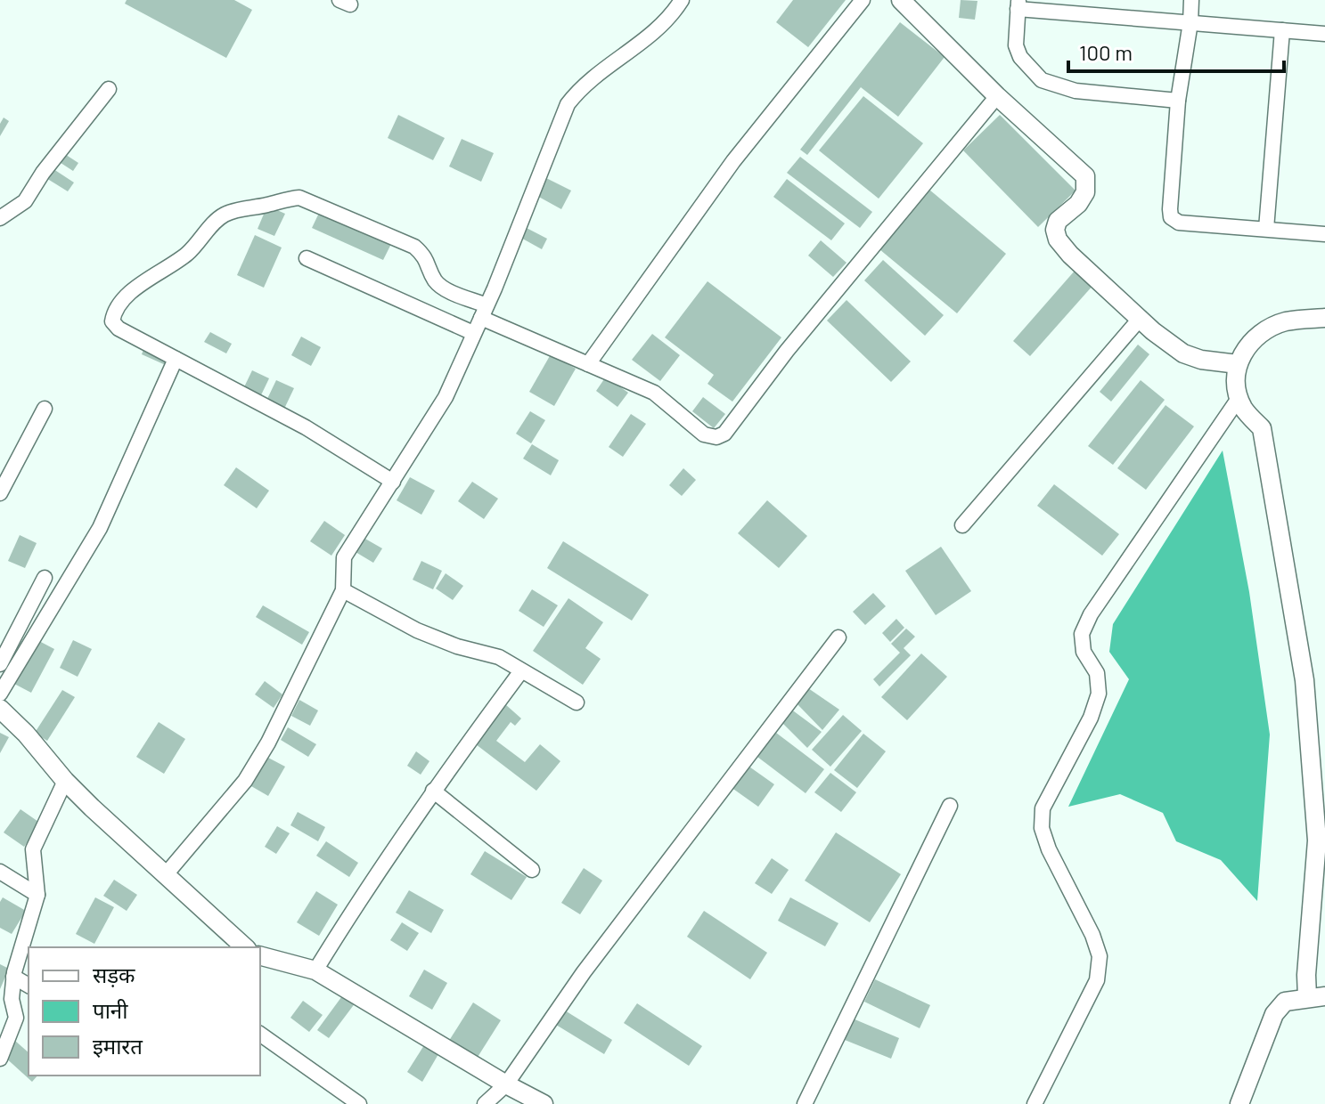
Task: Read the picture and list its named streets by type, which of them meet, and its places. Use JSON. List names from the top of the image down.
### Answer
{
  "legend": ["सड़क", "पानी", "इमारत"],
  "scale_bar": "100 m"
}
